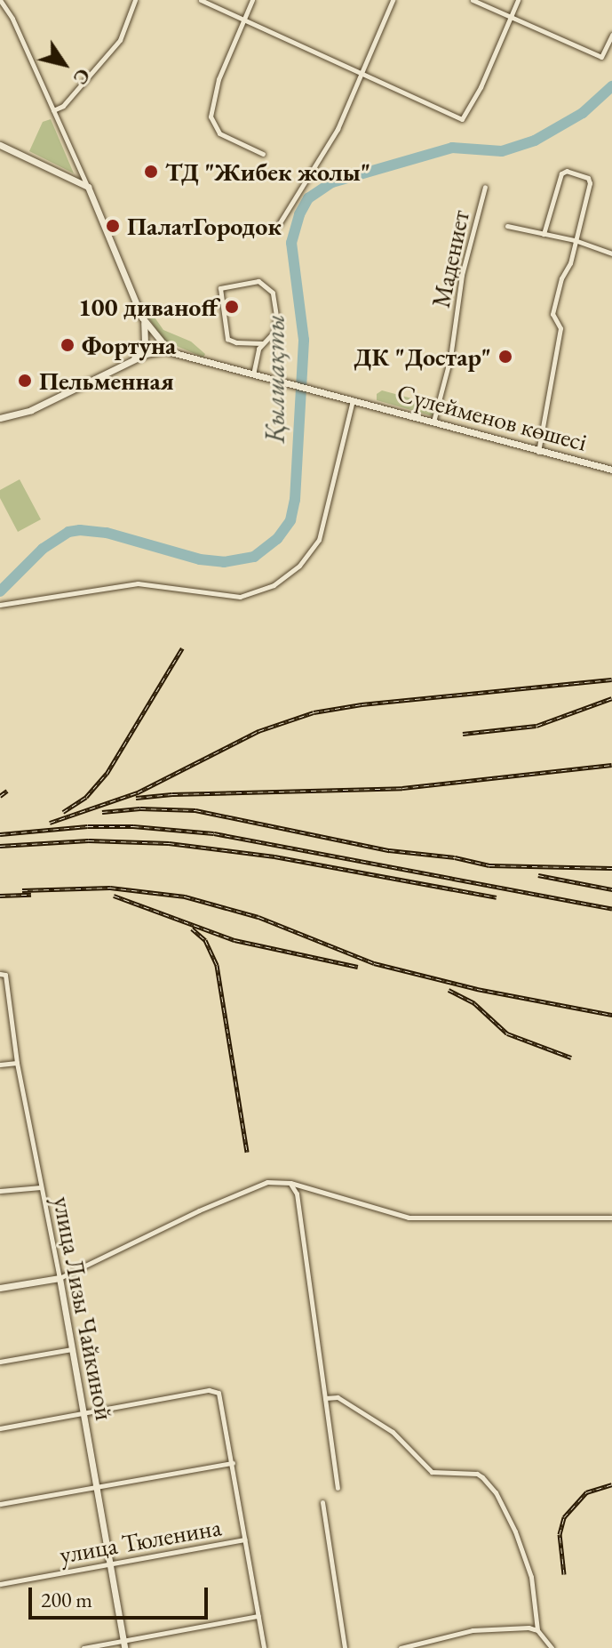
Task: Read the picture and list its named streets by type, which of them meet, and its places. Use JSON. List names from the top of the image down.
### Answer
{
  "streets": {
    "street": [
      "Мадениет",
      "Сүлейменов көшесі",
      "улица Лизы Чайкиной",
      "улица Тюленина"
    ]
  },
  "crossings": [
    ["Мадениет", "Сүлейменов көшесі"],
    ["улица Лизы Чайкиной", "улица Тюленина"]
  ],
  "water": ["Қылшақты"],
  "places": [
    "ТД \"Жибек жолы\"",
    "ПалатГородок",
    "100 диваноff",
    "Фортуна",
    "ДК \"Достар\"",
    "Пельменная"
  ],
  "scale_bar": "200 m",
  "north": "bottom right"
}
